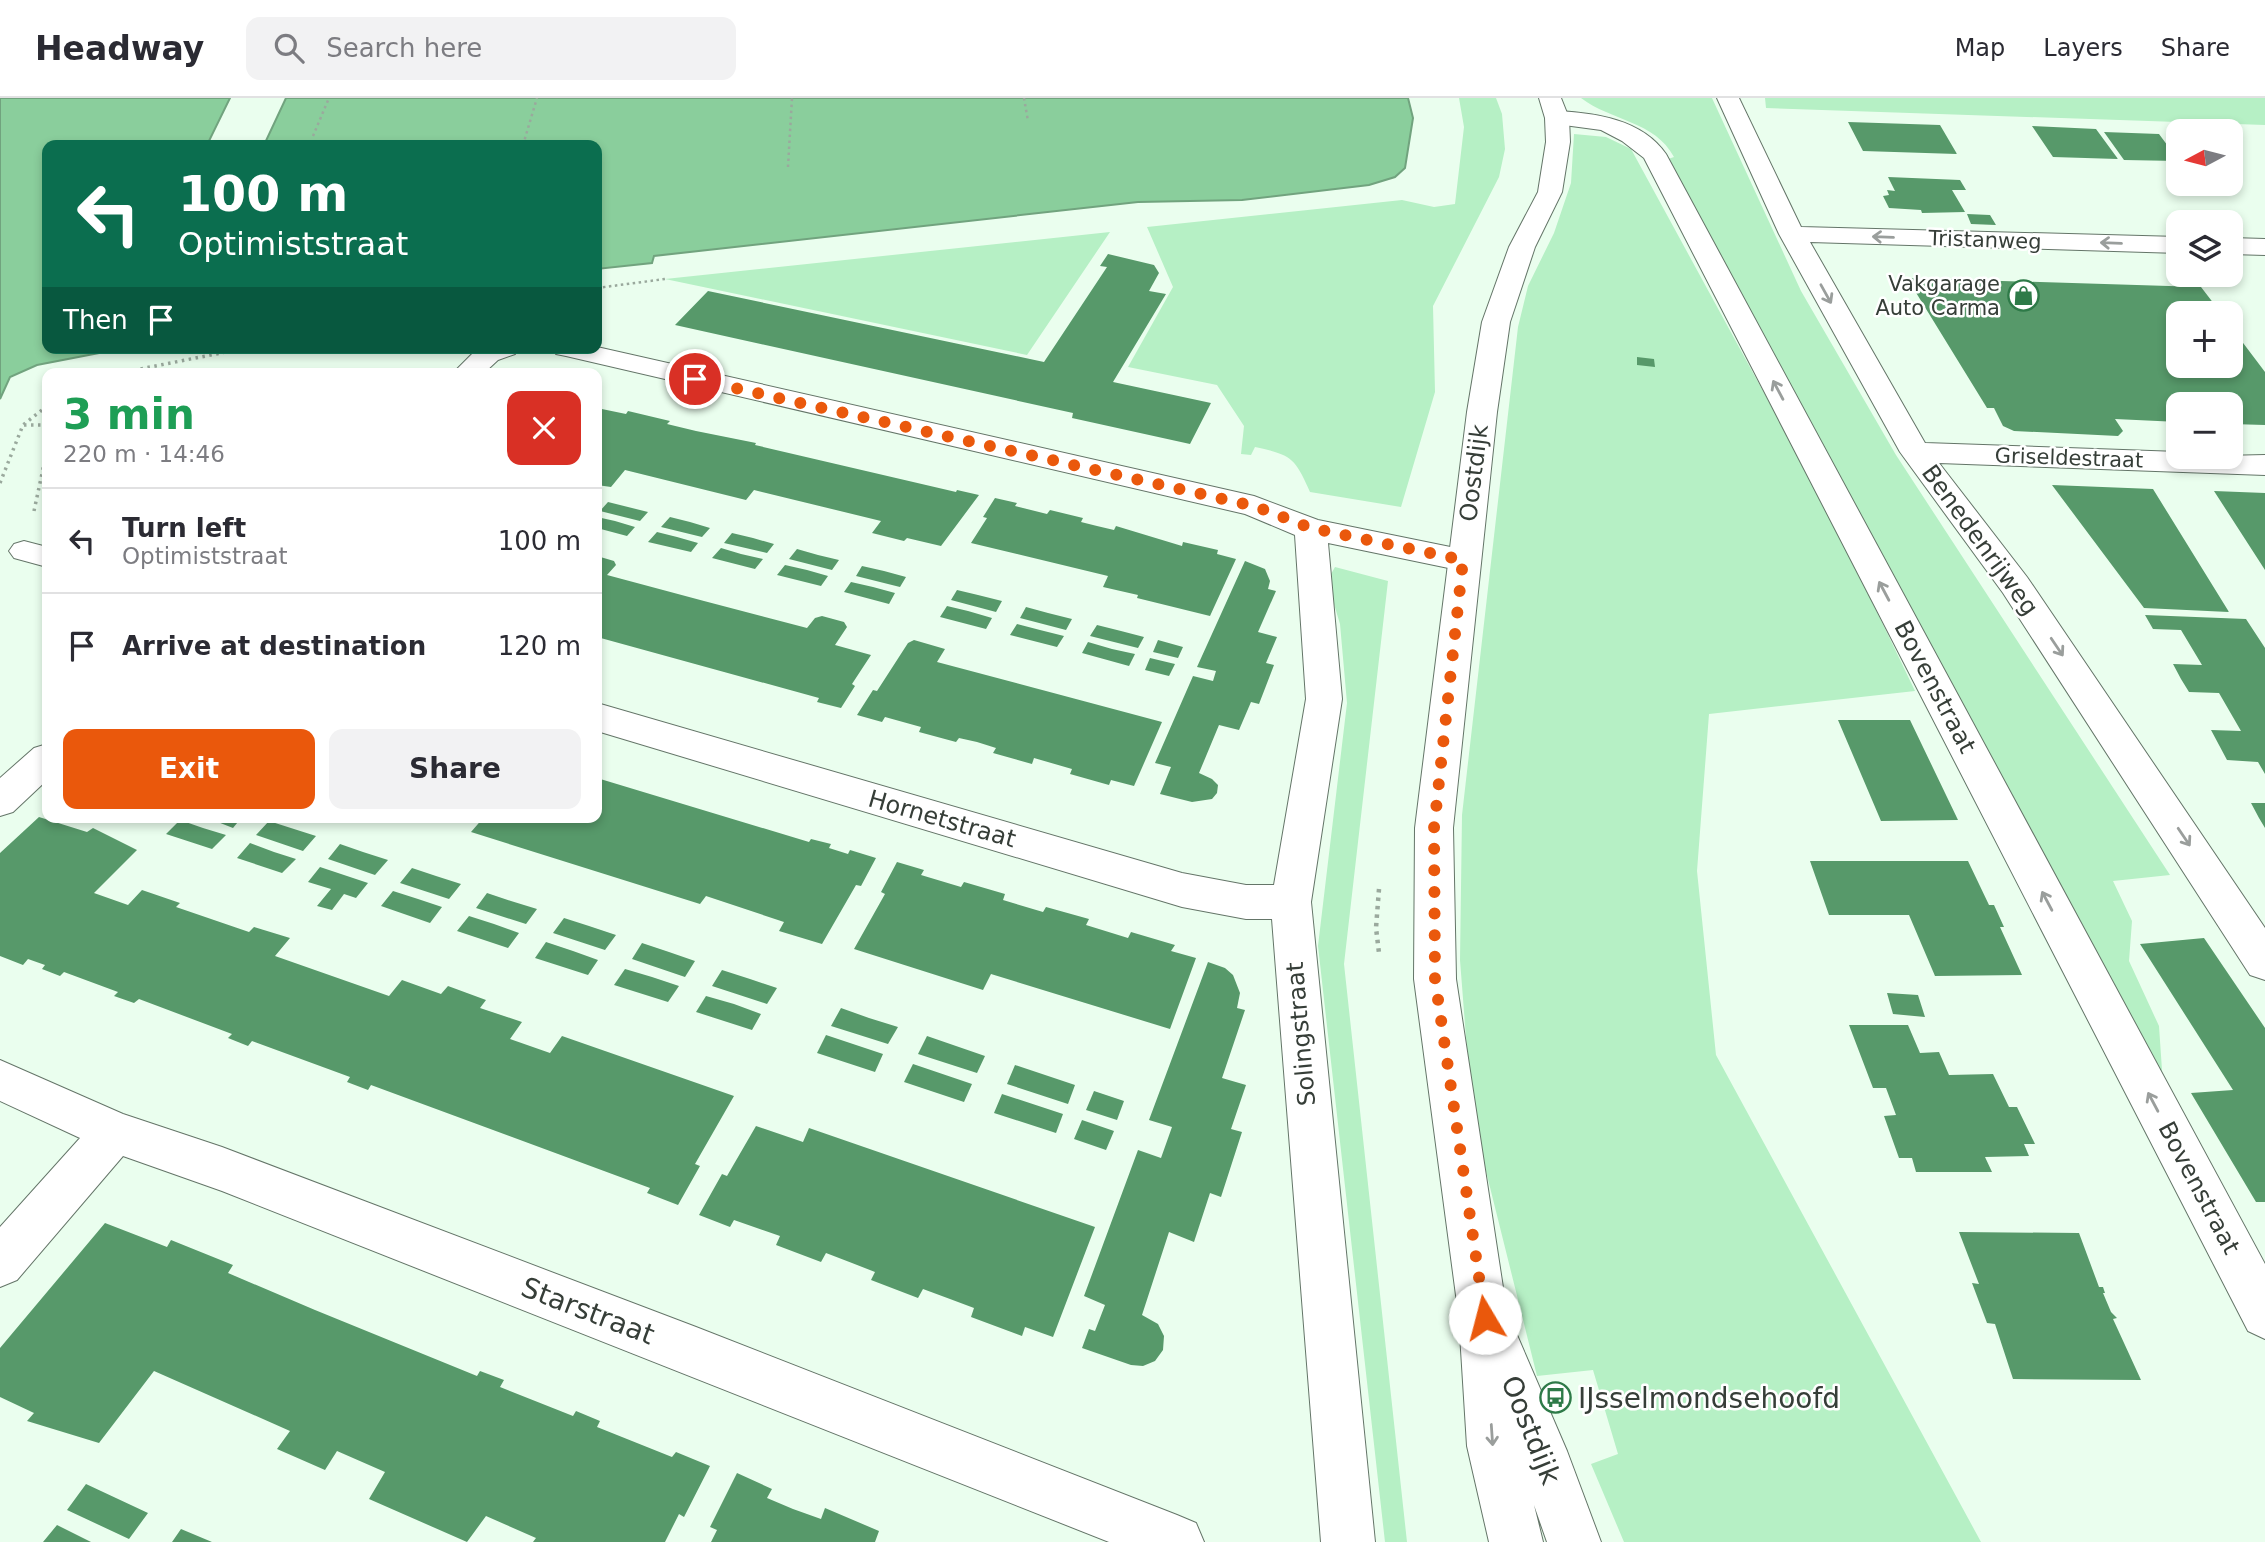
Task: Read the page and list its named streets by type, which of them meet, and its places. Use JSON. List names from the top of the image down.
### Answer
{
  "streets": {
    "street": [
      "Tristanweg",
      "Griseldestraat",
      "Oostdijk",
      "Benedenrijweg",
      "Bovenstraat",
      "Hornetstraat",
      "Solingstraat",
      "Starstraat"
    ]
  },
  "crossings": [
    ["Tristanweg", "Benedenrijweg"],
    ["Griseldestraat", "Benedenrijweg"],
    ["Oostdijk", "Bovenstraat"],
    ["Hornetstraat", "Solingstraat"]
  ],
  "one_way": ["Tristanweg", "Benedenrijweg", "Bovenstraat"],
  "places": {
    "shop": ["Vakgarage Auto Carma"],
    "bus stop": ["IJsselmondsehoofd"]
  },
  "north": "left",
  "page": {
    "header": "Headway",
    "search": "Search here",
    "nav": ["Map", "Layers", "Share"],
    "map_buttons": ["+", "−"],
    "turn": ["100 m", "Optimiststraat"],
    "then": "Then",
    "heading": ["3 min", "220 m · 14:46"],
    "list": [
      {
        "name": "Turn left",
        "note": "Optimiststraat",
        "value": "100 m"
      },
      {
        "name": "Arrive at destination",
        "value": "120 m"
      }
    ],
    "buttons": ["Exit", "Share"]
  }
}
